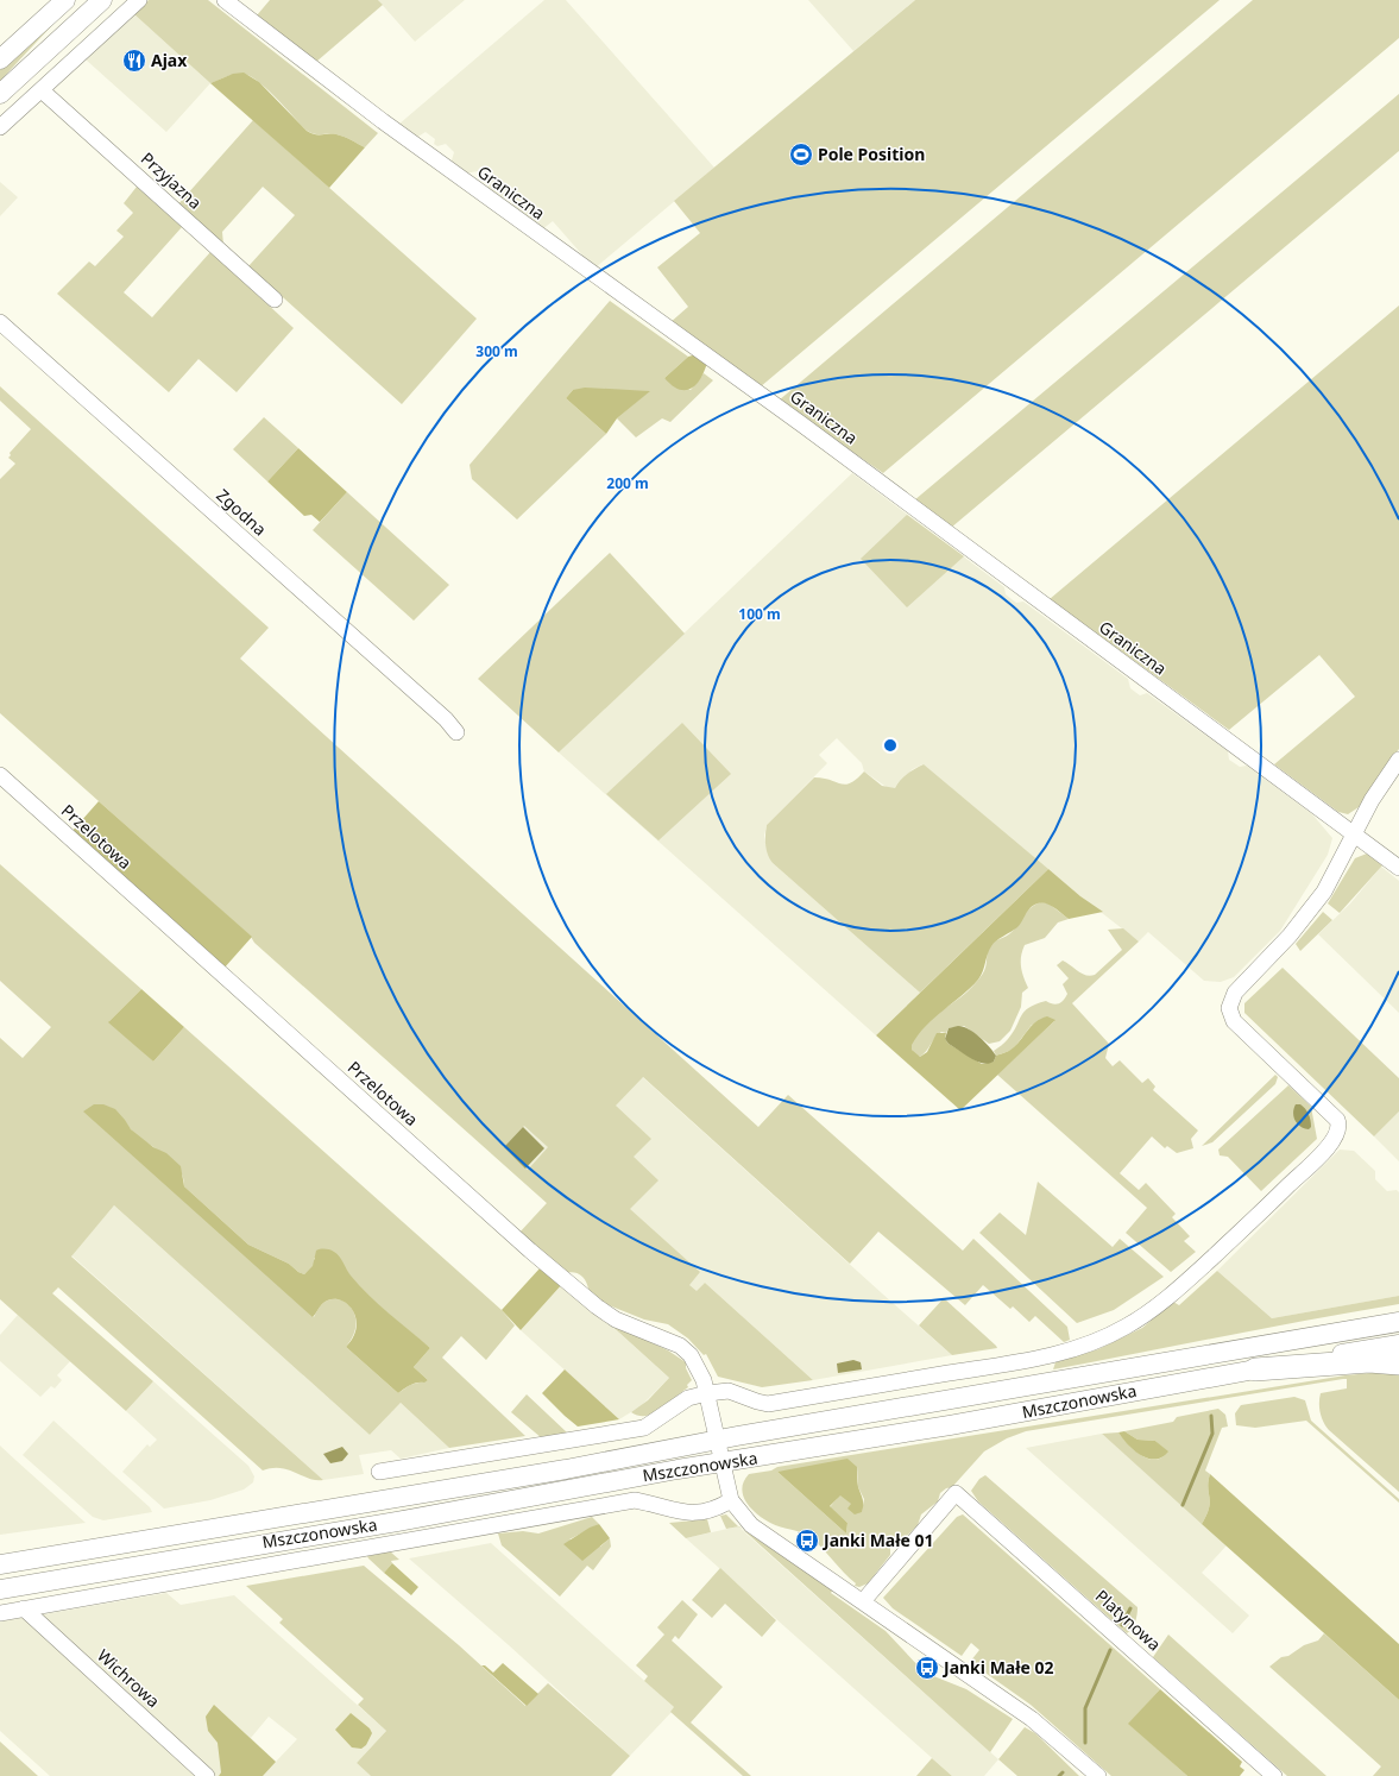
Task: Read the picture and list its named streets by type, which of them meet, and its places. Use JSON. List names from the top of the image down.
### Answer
{
  "streets": {
    "main road": ["Mszczonowska"],
    "street": [
      "Przyjazna",
      "Graniczna",
      "Zgodna",
      "Przelotowa",
      "Platynowa",
      "Wichrowa"
    ]
  },
  "crossings": [
    ["Przelotowa", "Mszczonowska"]
  ],
  "places": {
    "restaurant": ["Ajax"],
    "sports": ["Pole Position"],
    "bus stop": ["Janki Małe 01", "Janki Małe 02"]
  },
  "rings": ["300 m", "200 m", "100 m"]
}
